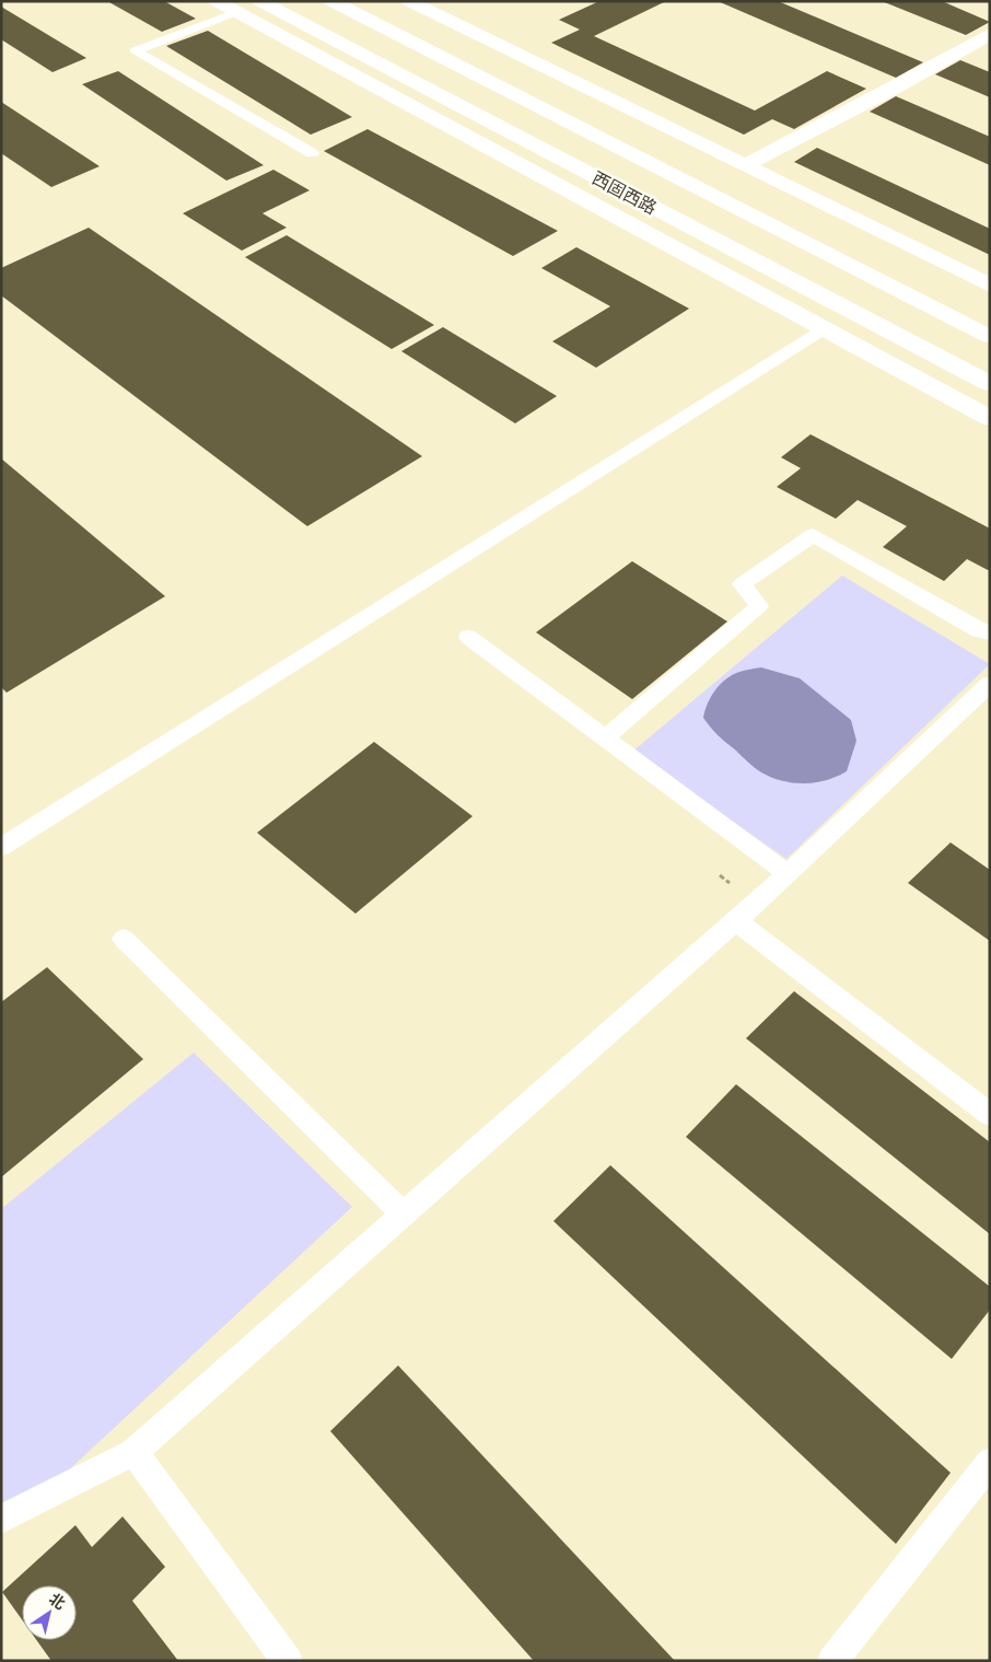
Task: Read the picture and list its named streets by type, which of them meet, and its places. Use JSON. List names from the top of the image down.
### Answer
{
  "streets": {
    "street": ["西固西路"]
  },
  "north": "top right"
}
